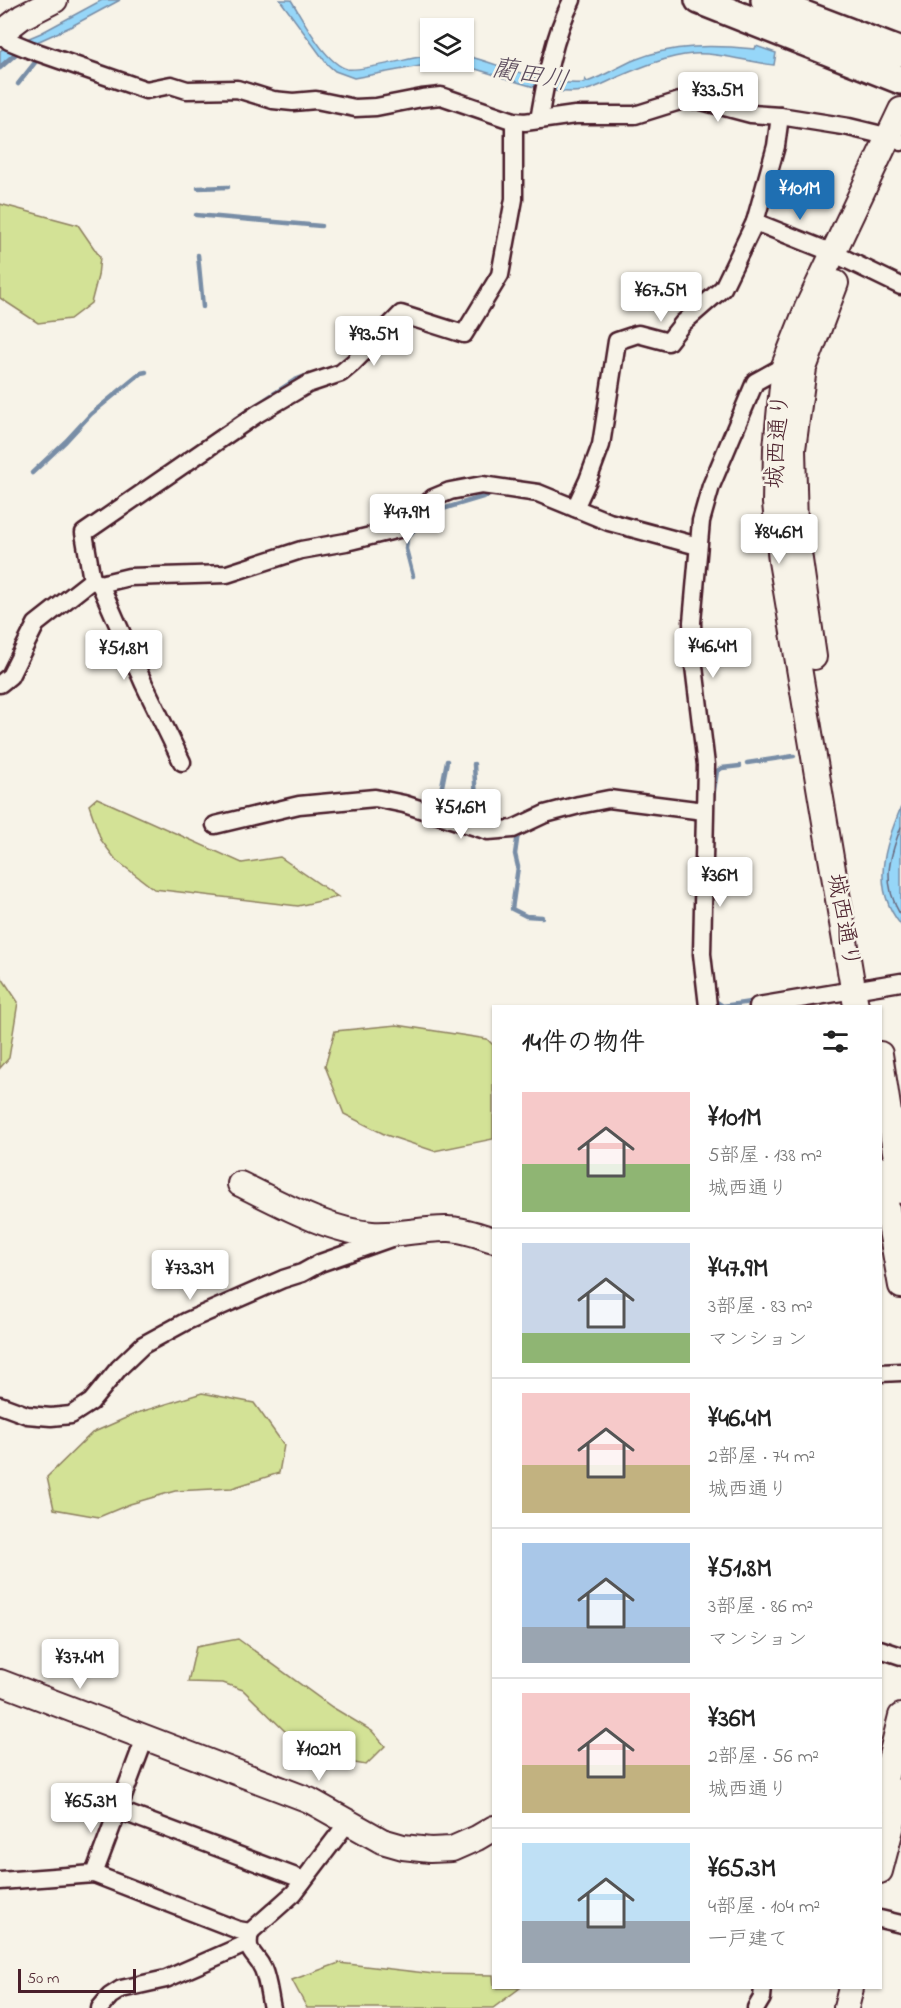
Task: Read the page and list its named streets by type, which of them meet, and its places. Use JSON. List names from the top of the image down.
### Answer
{
  "streets": {
    "street": ["城西通り"]
  },
  "water": ["藺田川"],
  "scale_bar": "50 m",
  "page": {
    "price": [
      "¥33.5M",
      "¥101M",
      "¥67.5M",
      "¥93.5M",
      "¥47.9M",
      "¥84.6M",
      "¥46.4M",
      "¥51.8M",
      "¥51.6M",
      "¥36M",
      "¥73.3M",
      "¥37.4M",
      "¥102M",
      "¥65.3M"
    ],
    "heading": "14件の物件",
    "list": [
      {
        "name": "¥101M",
        "note": "5部屋 · 138 m² · 城西通り"
      },
      {
        "name": "¥47.9M",
        "note": "3部屋 · 83 m² · マンション"
      },
      {
        "name": "¥46.4M",
        "note": "2部屋 · 74 m² · 城西通り"
      },
      {
        "name": "¥51.8M",
        "note": "3部屋 · 86 m² · マンション"
      },
      {
        "name": "¥36M",
        "note": "2部屋 · 56 m² · 城西通り"
      },
      {
        "name": "¥65.3M",
        "note": "4部屋 · 104 m² · 一戸建て"
      }
    ],
    "scale": "50 m"
  }
}
